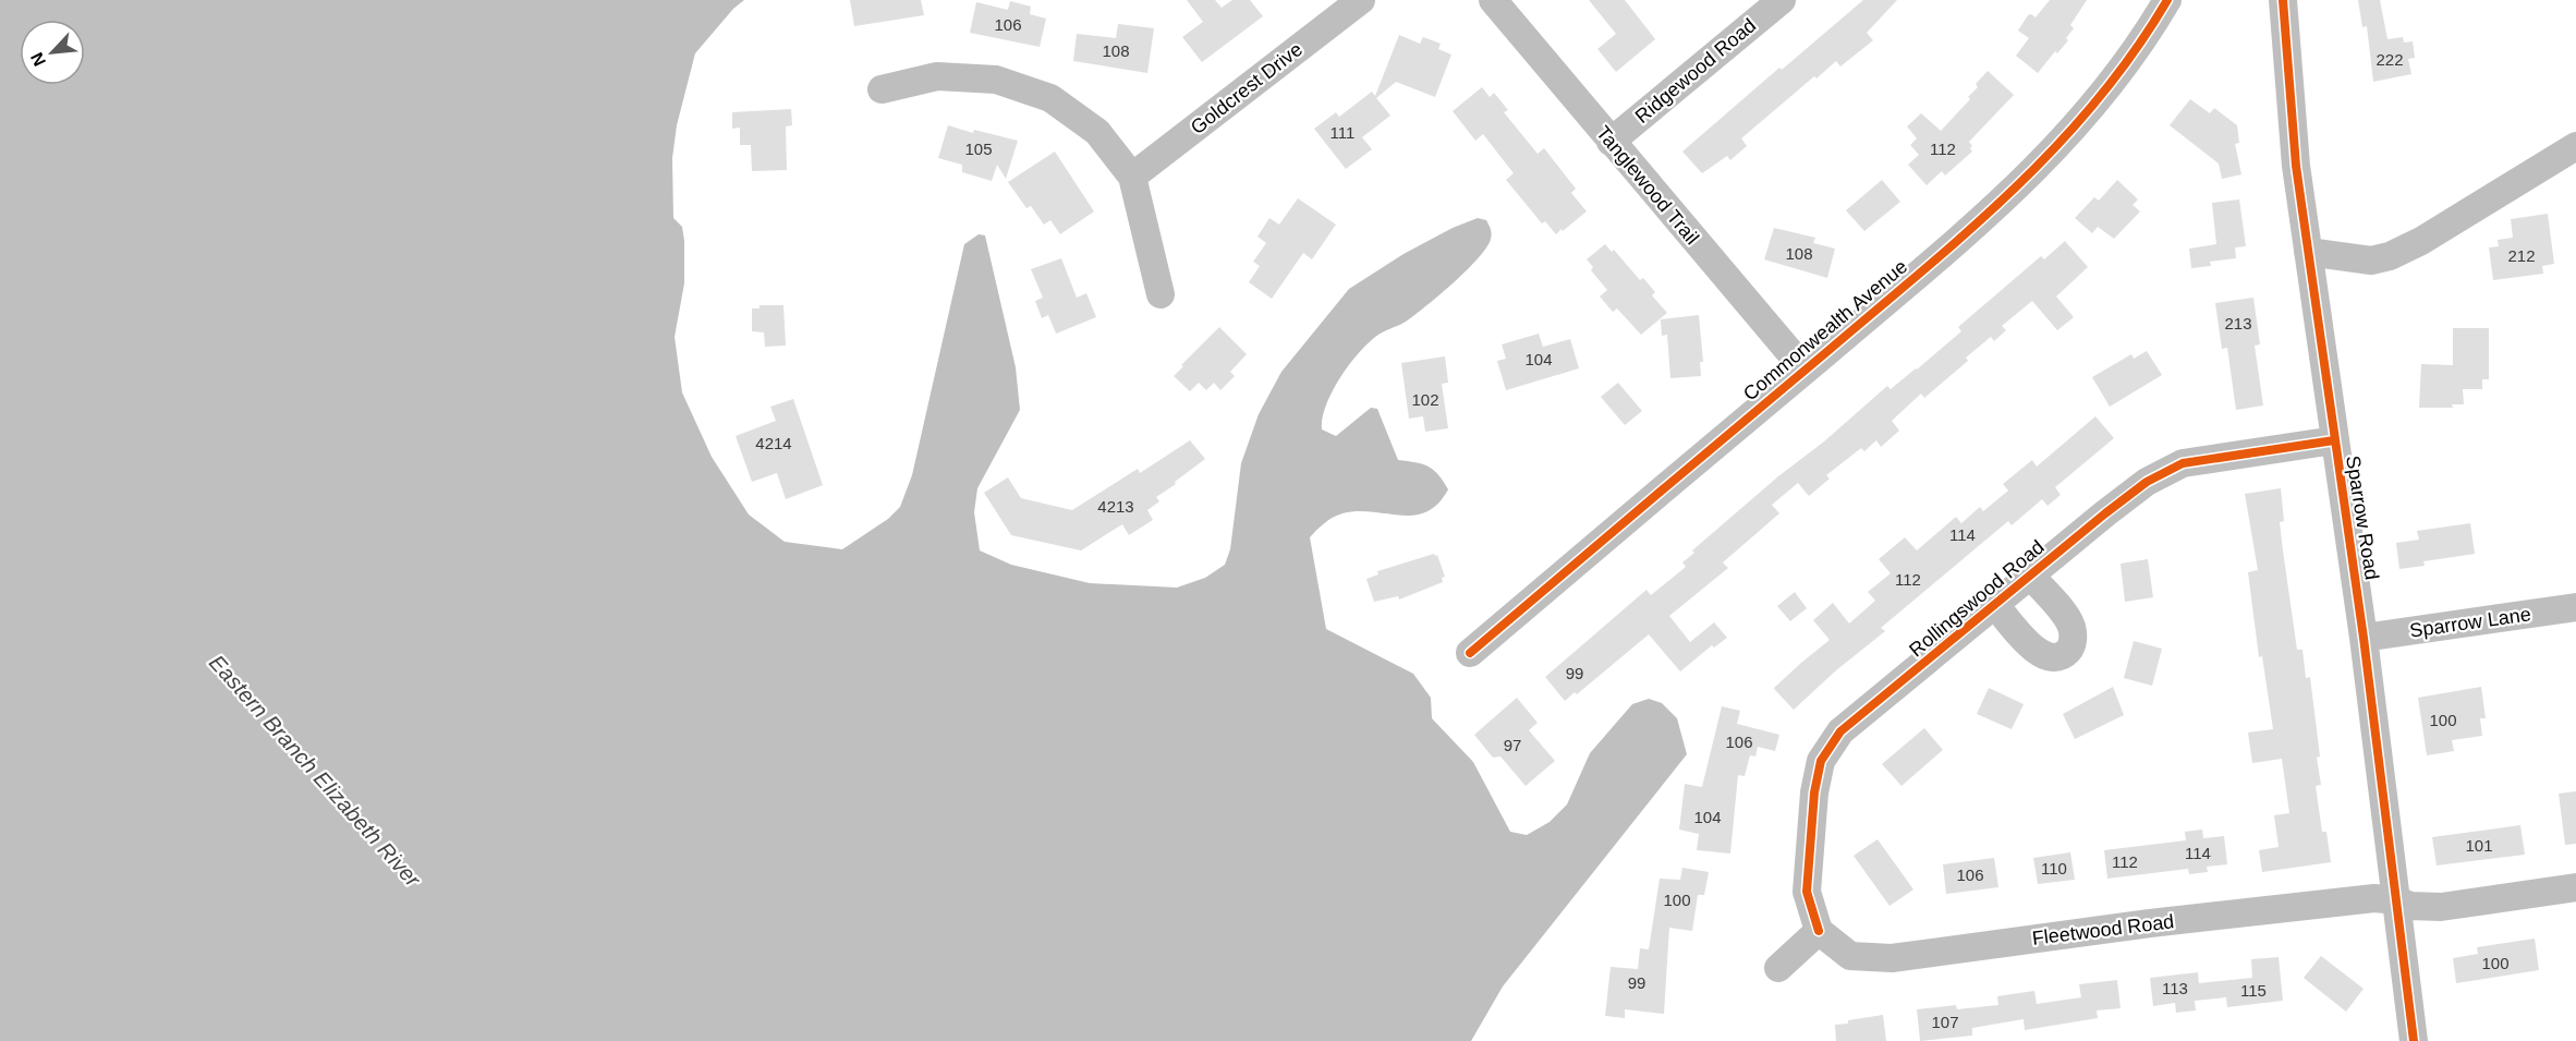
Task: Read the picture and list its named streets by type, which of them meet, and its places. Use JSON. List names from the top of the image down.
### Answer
{
  "streets": {
    "street": [
      "Ridgewood Road",
      "Goldcrest Drive",
      "Tanglewood Trail",
      "Commonwealth Avenue",
      "Sparrow Road",
      "Rollingswood Road",
      "Sparrow Lane",
      "Fleetwood Road"
    ]
  },
  "crossings": [
    ["Ridgewood Road", "Tanglewood Trail"],
    ["Tanglewood Trail", "Commonwealth Avenue"],
    ["Sparrow Road", "Rollingswood Road"],
    ["Sparrow Road", "Sparrow Lane"],
    ["Sparrow Road", "Fleetwood Road"],
    ["Rollingswood Road", "Fleetwood Road"]
  ],
  "water": ["Eastern Branch Elizabeth River"],
  "house_numbers": [
    "106",
    "108",
    "222",
    "111",
    "105",
    "112",
    "108",
    "212",
    "213",
    "104",
    "102",
    "4214",
    "4213",
    "114",
    "112",
    "99",
    "100",
    "106",
    "97",
    "104",
    "101",
    "114",
    "112",
    "110",
    "106",
    "100",
    "100",
    "99",
    "113",
    "115",
    "107"
  ],
  "north": "bottom left"
}
